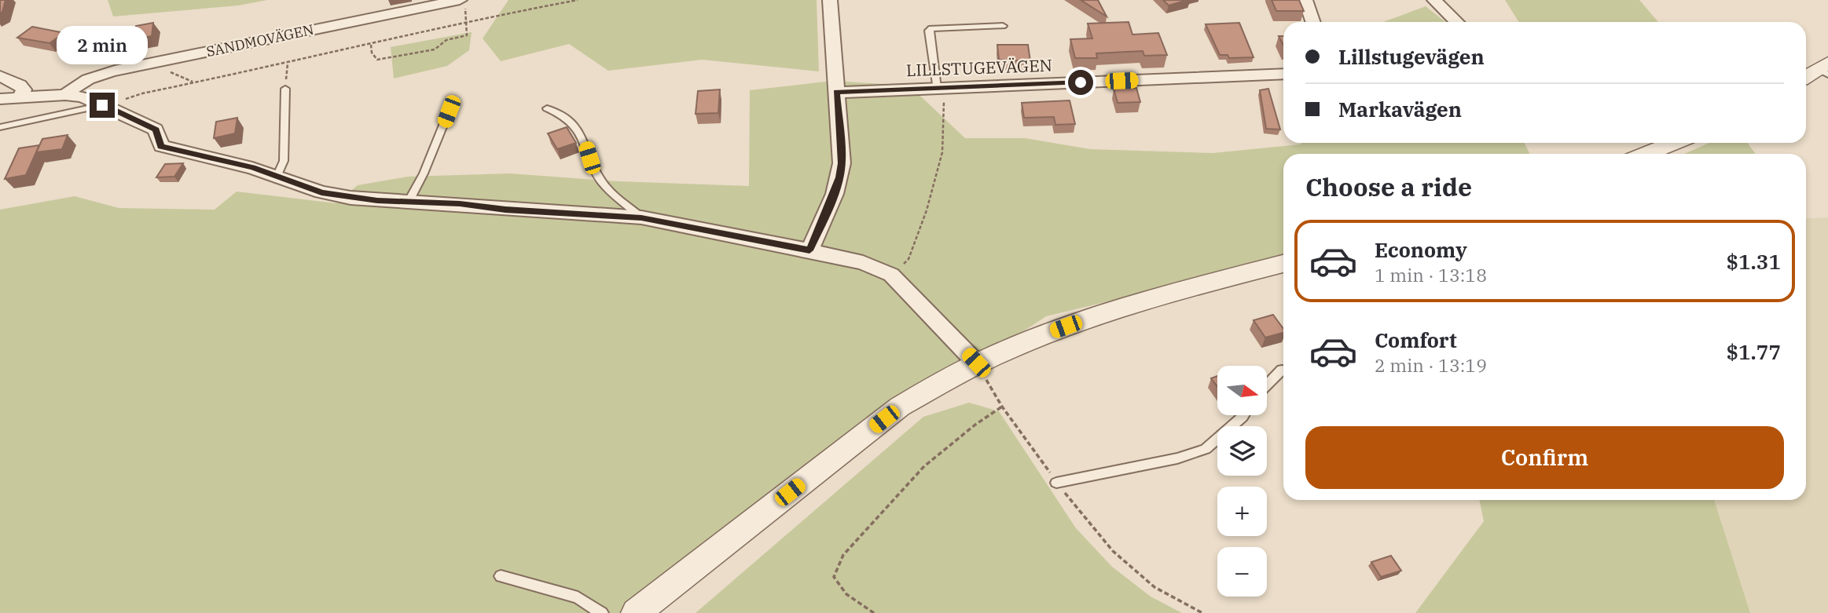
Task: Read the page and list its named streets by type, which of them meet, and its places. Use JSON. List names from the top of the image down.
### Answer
{
  "streets": {
    "street": ["SANDMOVÄGEN", "LILLSTUGEVÄGEN"]
  },
  "north": "right",
  "page": {
    "banner": ["Lillstugevägen", "Markavägen"],
    "bubble": "2 min",
    "heading": "Choose a ride",
    "list": [
      {
        "name": "Economy",
        "note": "1 min · 13:18",
        "value": "$1.31"
      },
      {
        "name": "Comfort",
        "note": "2 min · 13:19",
        "value": "$1.77"
      }
    ],
    "map_buttons": ["+", "−"],
    "buttons": "Confirm"
  }
}
